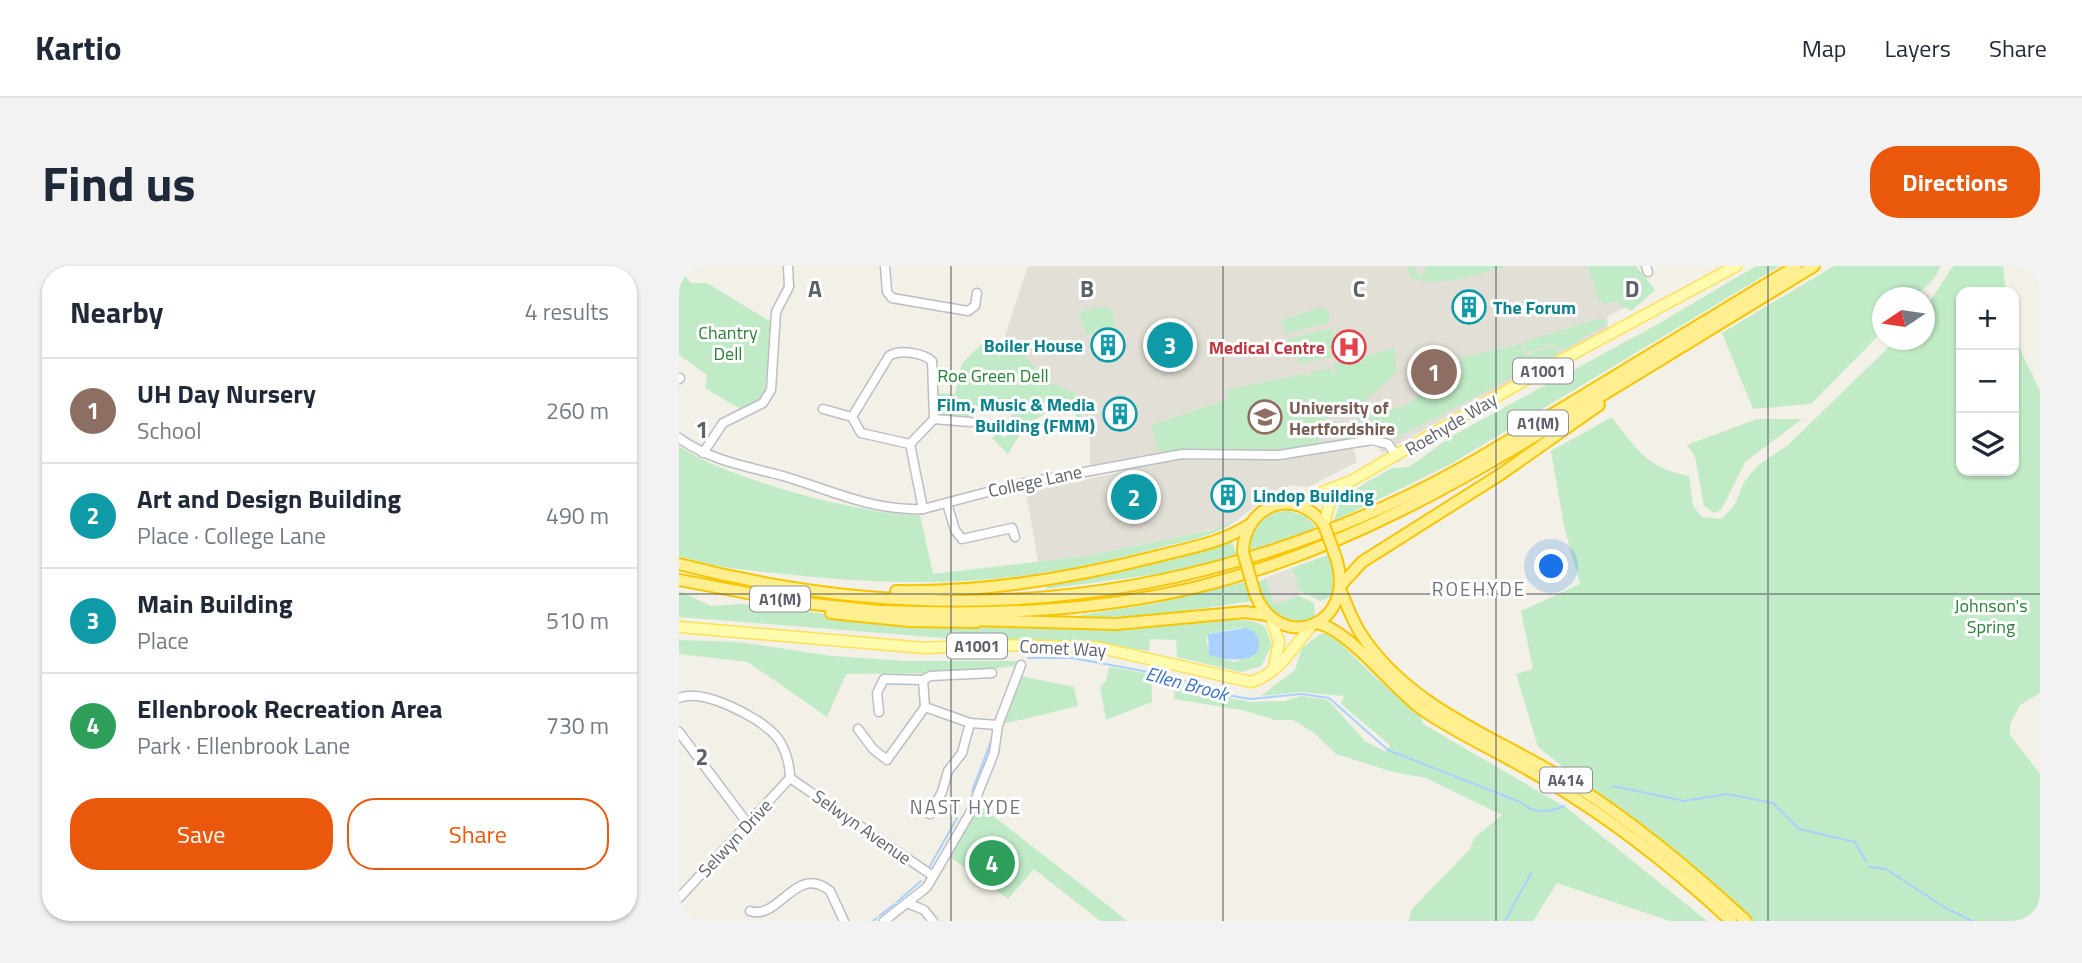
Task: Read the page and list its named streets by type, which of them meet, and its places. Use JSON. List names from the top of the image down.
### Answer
{
  "streets": {
    "highway": ["A1(M)", "A414"],
    "main road": ["A1001", "Roehyde Way", "Comet Way"],
    "street": ["College Lane", "Selwyn Avenue", "Selwyn Drive"]
  },
  "crossings": [
    ["Roehyde Way", "College Lane"],
    ["Roehyde Way", "A414"],
    ["Selwyn Avenue", "Selwyn Drive"]
  ],
  "districts": ["ROEHYDE", "NAST HYDE"],
  "water": ["Ellen Brook"],
  "parks": ["Chantry Dell", "Roe Green Dell", "Johnson's Spring"],
  "places": {
    "building": [
      "The Forum",
      "Boiler House",
      "Film, Music & Media Building (FMM)",
      "Lindop Building"
    ],
    "hospital": ["Medical Centre"],
    "school or university": ["University of Hertfordshire"]
  },
  "north": "left",
  "page": {
    "header": "Kartio",
    "nav": ["Map", "Layers", "Share"],
    "title": "Find us",
    "buttons": [
      "Directions",
      ["Save", "Share"]
    ],
    "heading": ["Nearby", "4 results"],
    "map_buttons": ["+", "−"],
    "pins": [
      "3",
      "1",
      "2",
      "4"
    ],
    "list": [
      {
        "mark": "1",
        "name": "UH Day Nursery",
        "note": "School",
        "value": "260 m"
      },
      {
        "mark": "2",
        "name": "Art and Design Building",
        "note": "Place · College Lane",
        "value": "490 m"
      },
      {
        "mark": "3",
        "name": "Main Building",
        "note": "Place",
        "value": "510 m"
      },
      {
        "mark": "4",
        "name": "Ellenbrook Recreation Area",
        "note": "Park · Ellenbrook Lane",
        "value": "730 m"
      }
    ]
  },
  "grid": {
    "columns": [
      "A",
      "B",
      "C",
      "D"
    ],
    "rows": ["1", "2"]
  }
}
